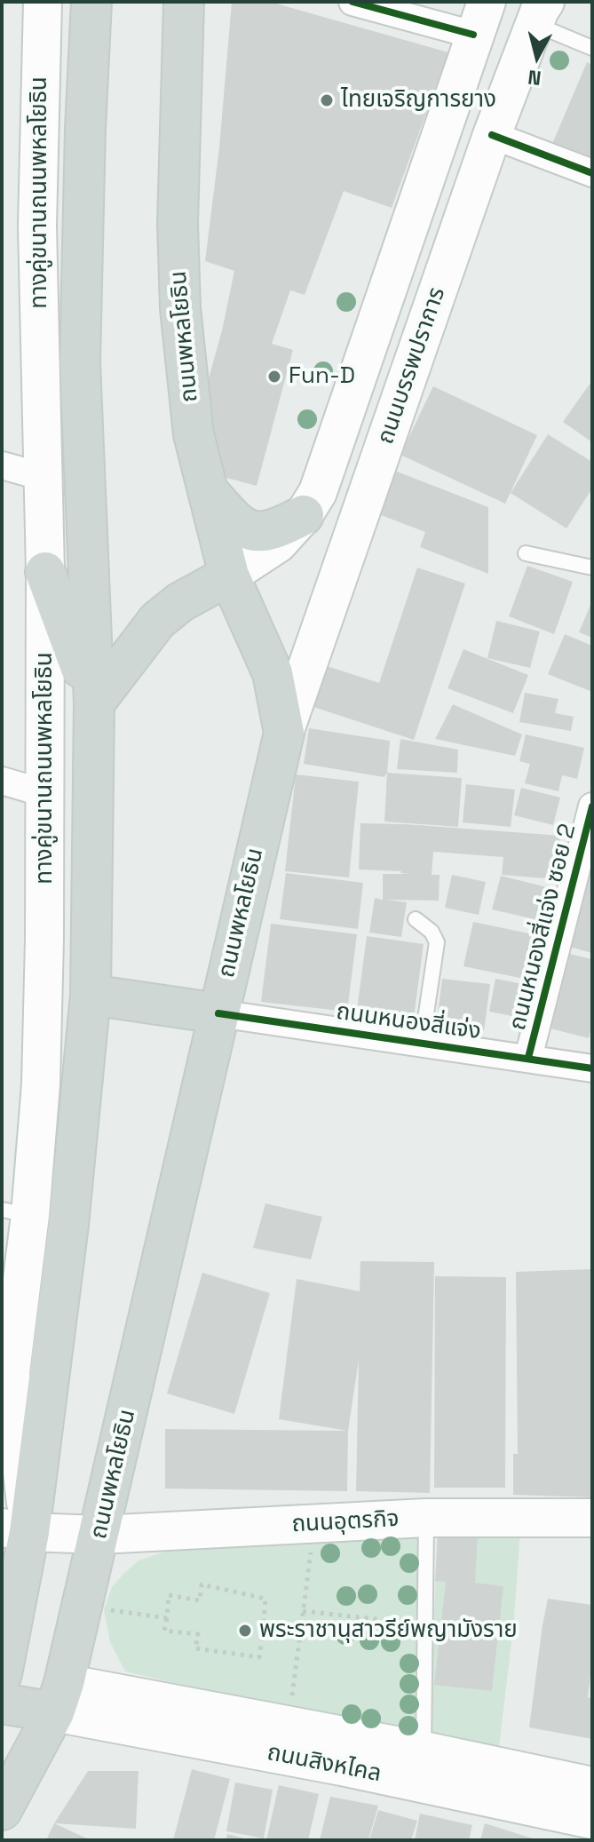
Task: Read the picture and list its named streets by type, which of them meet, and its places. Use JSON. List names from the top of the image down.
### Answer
{
  "streets": {
    "main road": [
      "ทางคู่ขนานถนนพหลโยธิน",
      "ถนนพหลโยธิน",
      "ถนนบรรพปราการ",
      "ถนนอุตรกิจ",
      "ถนนสิงหไคล"
    ],
    "street": ["ถนนหนองสี่แจ่ง ซอย 2", "ถนนหนองสี่แจ่ง"]
  },
  "crossings": [
    ["ทางคู่ขนานถนนพหลโยธิน", "ถนนอุตรกิจ"],
    ["ถนนพหลโยธิน", "ถนนบรรพปราการ"],
    ["ถนนพหลโยธิน", "ถนนหนองสี่แจ่ง"],
    ["ถนนพหลโยธิน", "ถนนอุตรกิจ"],
    ["ถนนพหลโยธิน", "ถนนสิงหไคล"],
    ["ถนนหนองสี่แจ่ง ซอย 2", "ถนนหนองสี่แจ่ง"]
  ],
  "places": ["ไทยเจริญการยาง", "Fun-D", "พระราชานุสาวรีย์พญามังราย"],
  "north": "bottom"
}
